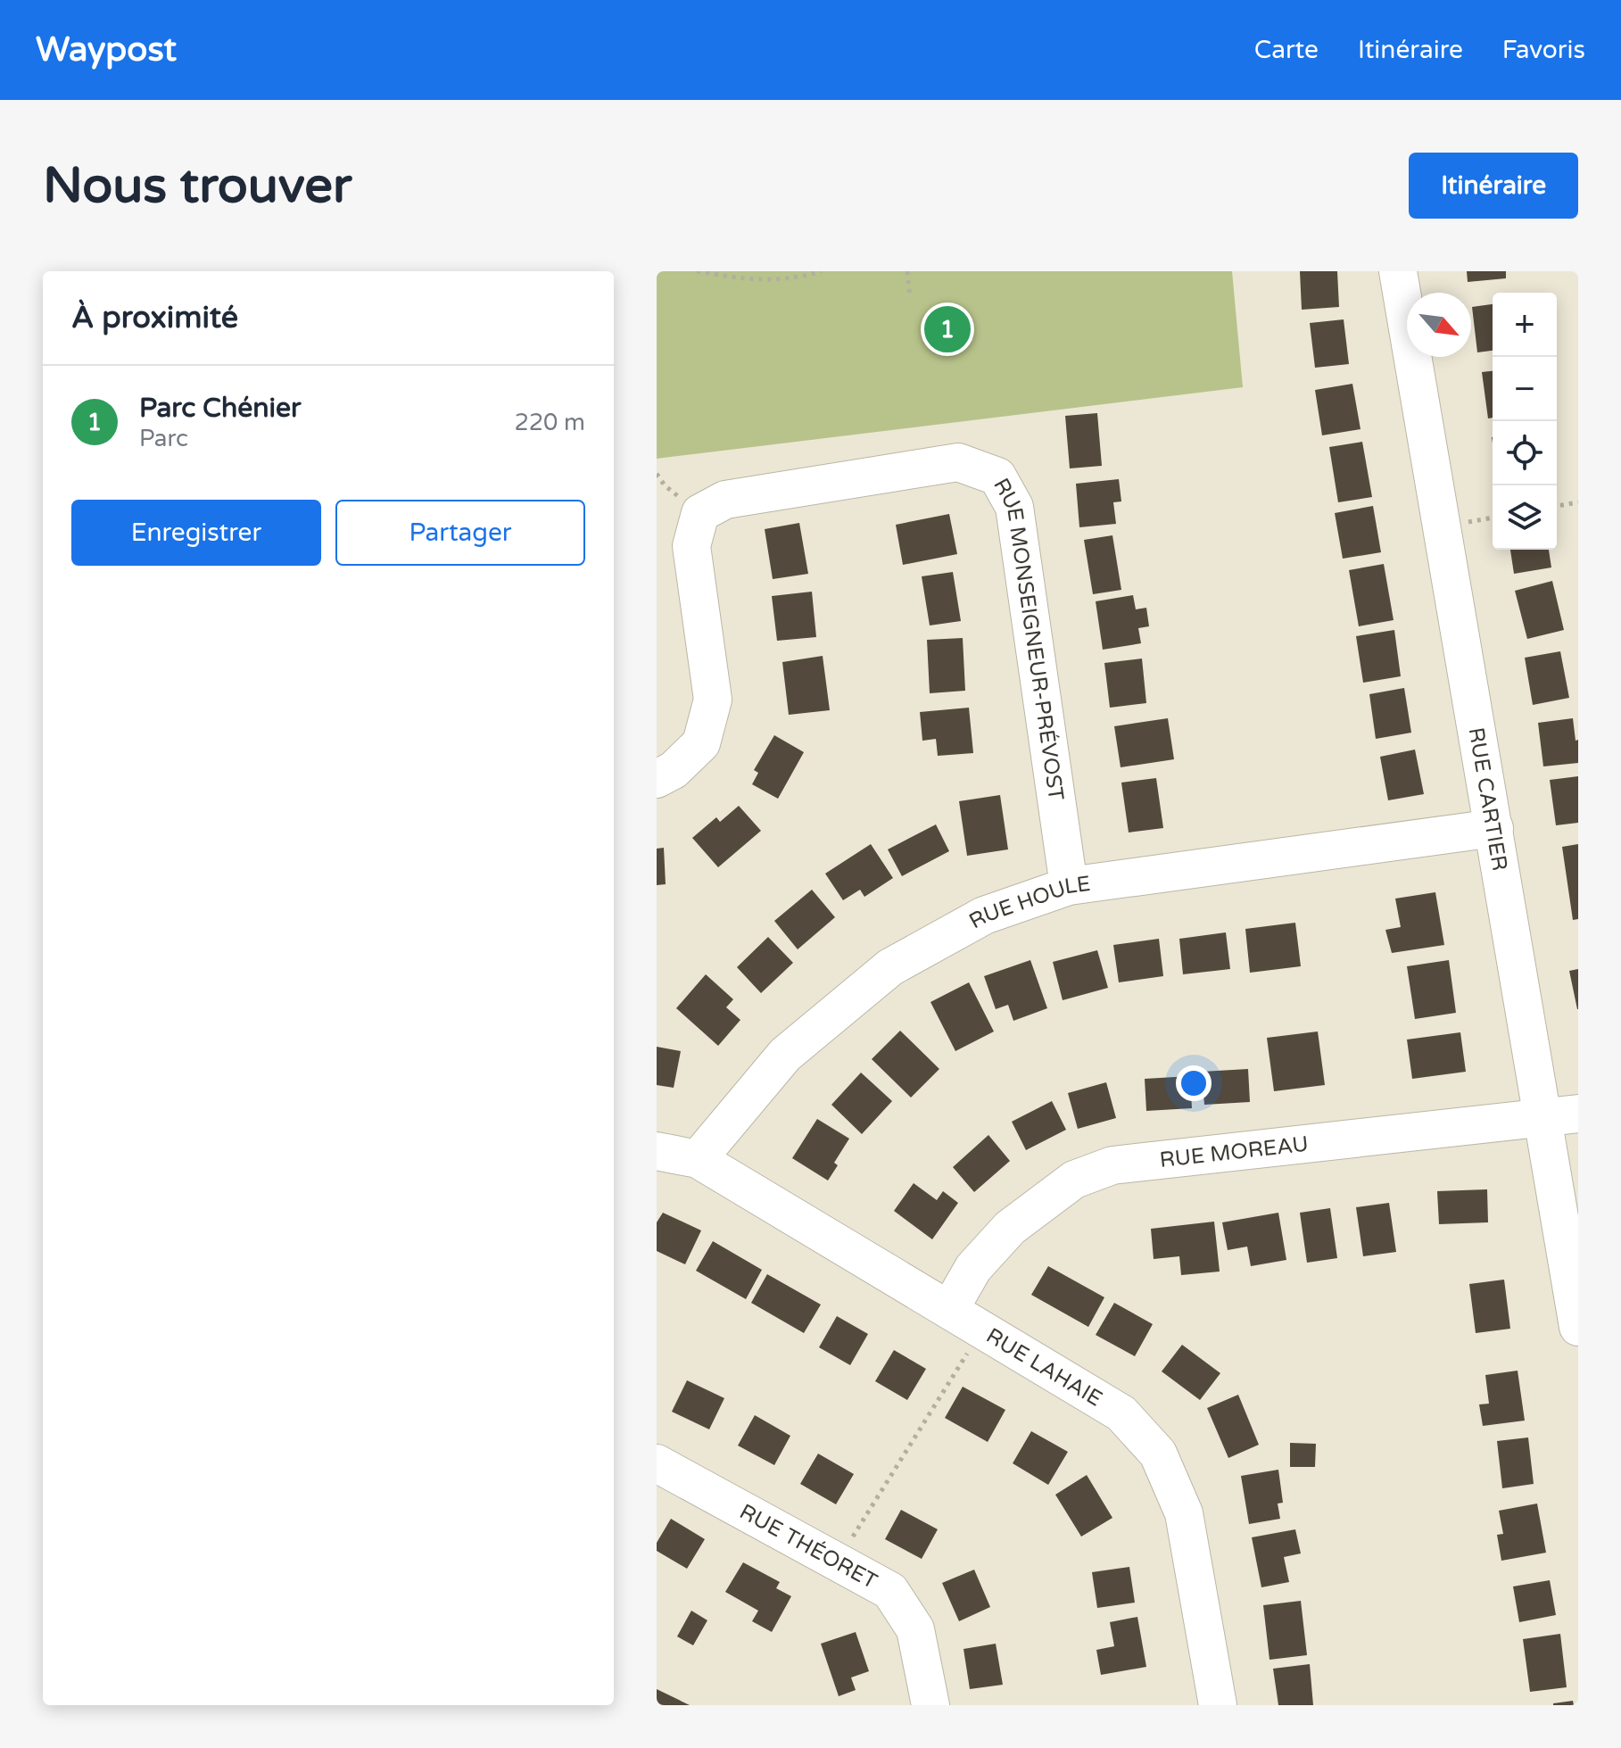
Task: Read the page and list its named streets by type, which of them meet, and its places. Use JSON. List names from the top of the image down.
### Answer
{
  "streets": {
    "street": [
      "RUE MONSEIGNEUR-PRÉVOST",
      "RUE CARTIER",
      "RUE HOULE",
      "RUE MOREAU",
      "RUE LAHAIE",
      "RUE THÉORET"
    ]
  },
  "crossings": [
    ["RUE MONSEIGNEUR-PRÉVOST", "RUE HOULE"],
    ["RUE CARTIER", "RUE HOULE"],
    ["RUE CARTIER", "RUE MOREAU"],
    ["RUE HOULE", "RUE LAHAIE"],
    ["RUE MOREAU", "RUE LAHAIE"]
  ],
  "north": "bottom right",
  "page": {
    "header": "Waypost",
    "nav": ["Carte", "Itinéraire", "Favoris"],
    "buttons": [
      "Itinéraire",
      ["Enregistrer", "Partager"]
    ],
    "title": "Nous trouver",
    "heading": "À proximité",
    "map_buttons": ["+", "−"],
    "pins": "1",
    "list": [
      {
        "mark": "1",
        "name": "Parc Chénier",
        "note": "Parc",
        "value": "220 m"
      }
    ]
  }
}
